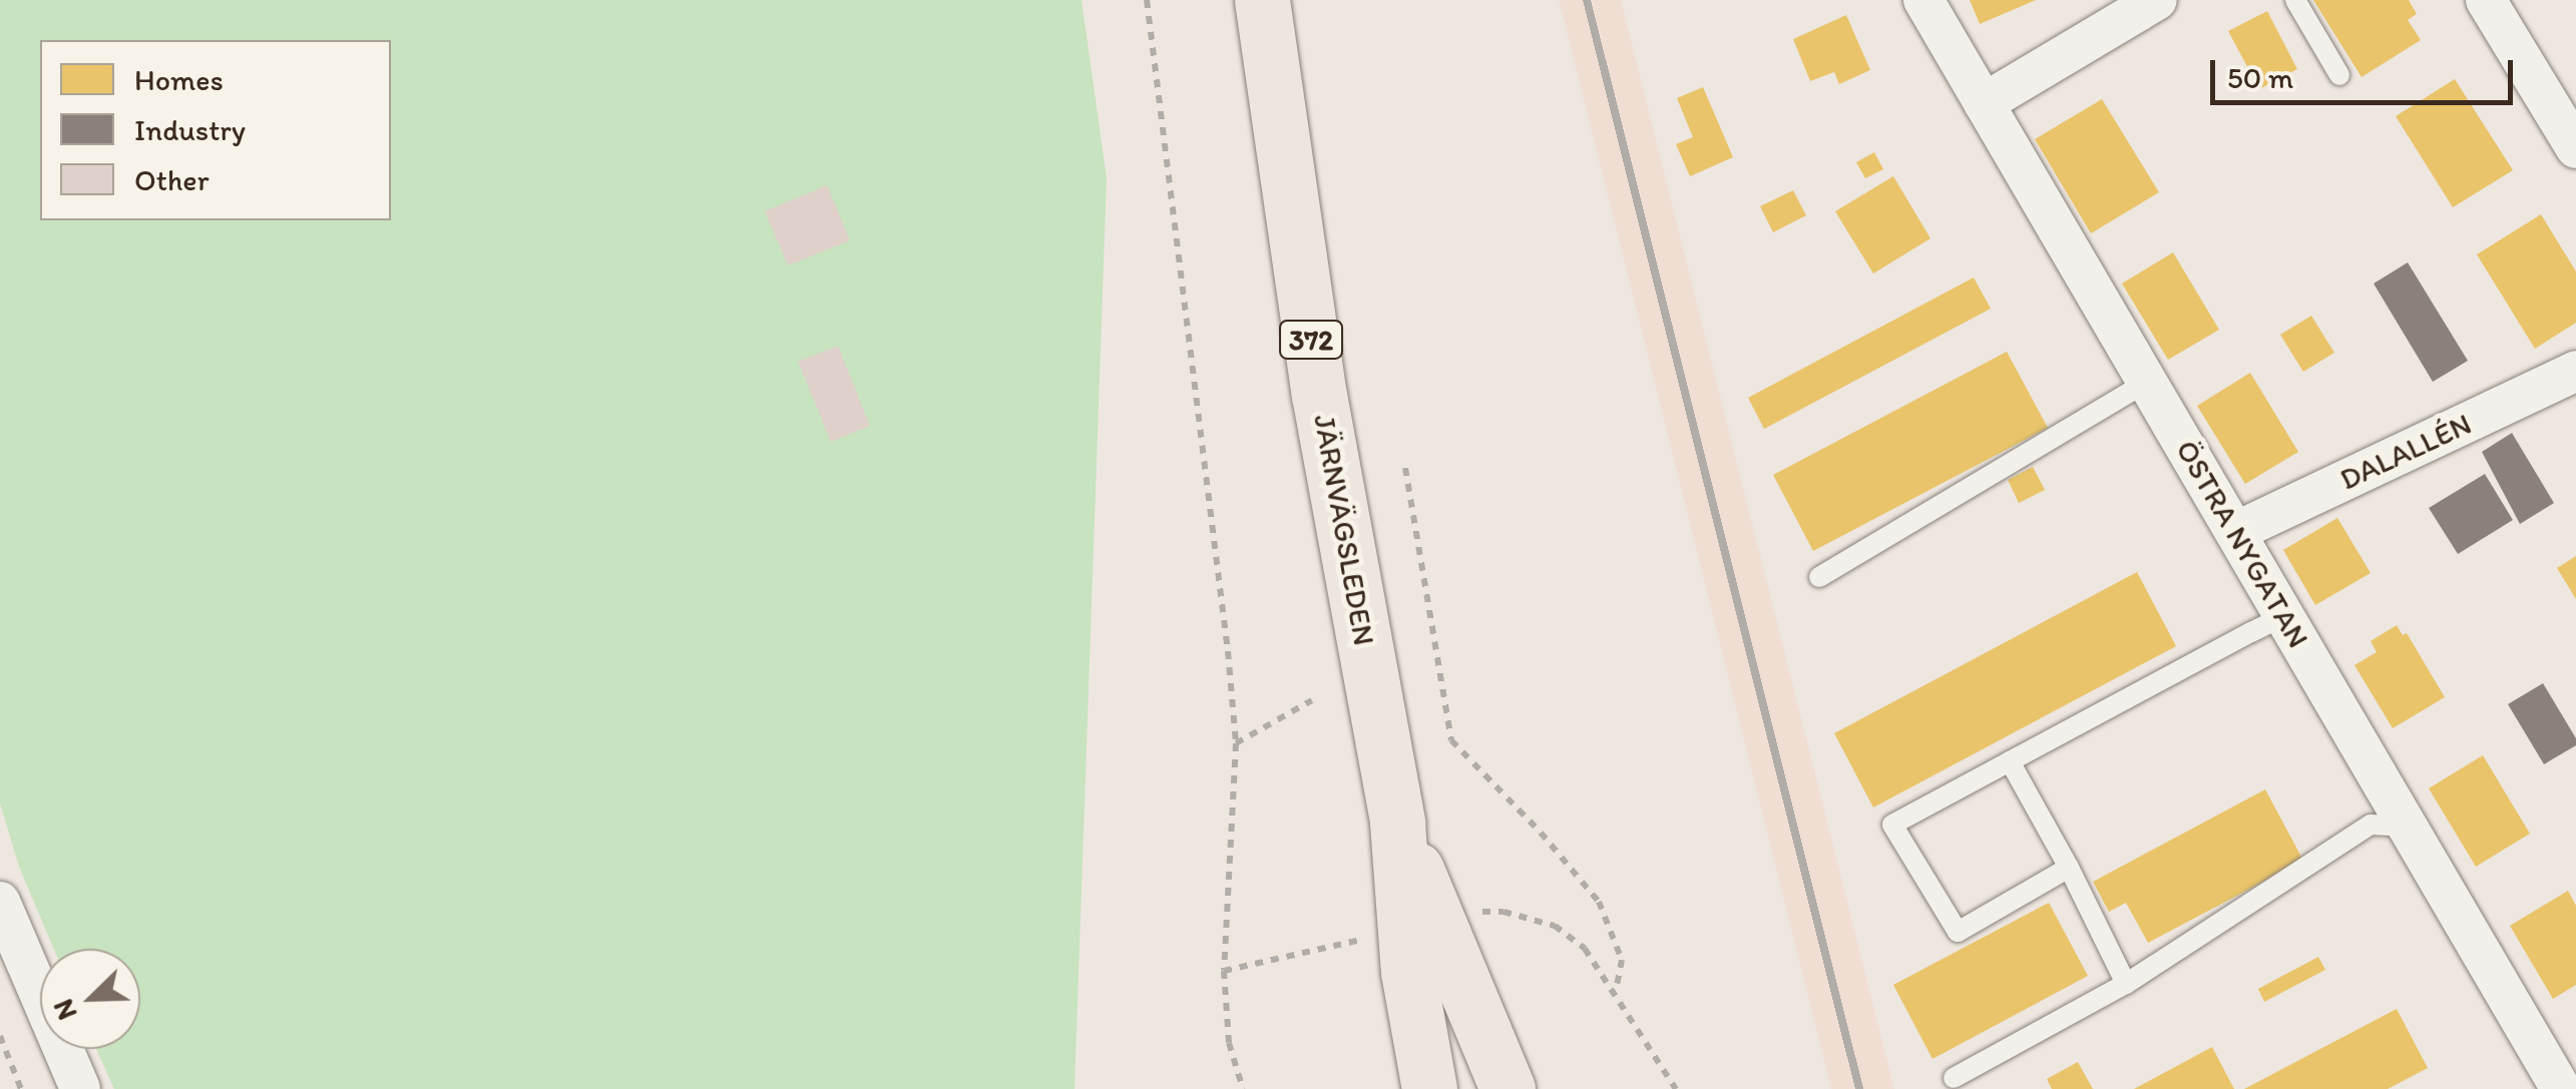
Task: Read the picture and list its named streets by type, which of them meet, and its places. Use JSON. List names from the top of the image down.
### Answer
{
  "streets": {
    "main road": ["372", "JÄRNVÄGSLEDEN"],
    "street": ["DALALLÉN", "ÖSTRA NYGATAN"]
  },
  "crossings": [
    ["DALALLÉN", "ÖSTRA NYGATAN"]
  ],
  "legend": ["Homes", "Industry", "Other"],
  "scale_bar": "50 m",
  "north": "bottom left"
}
